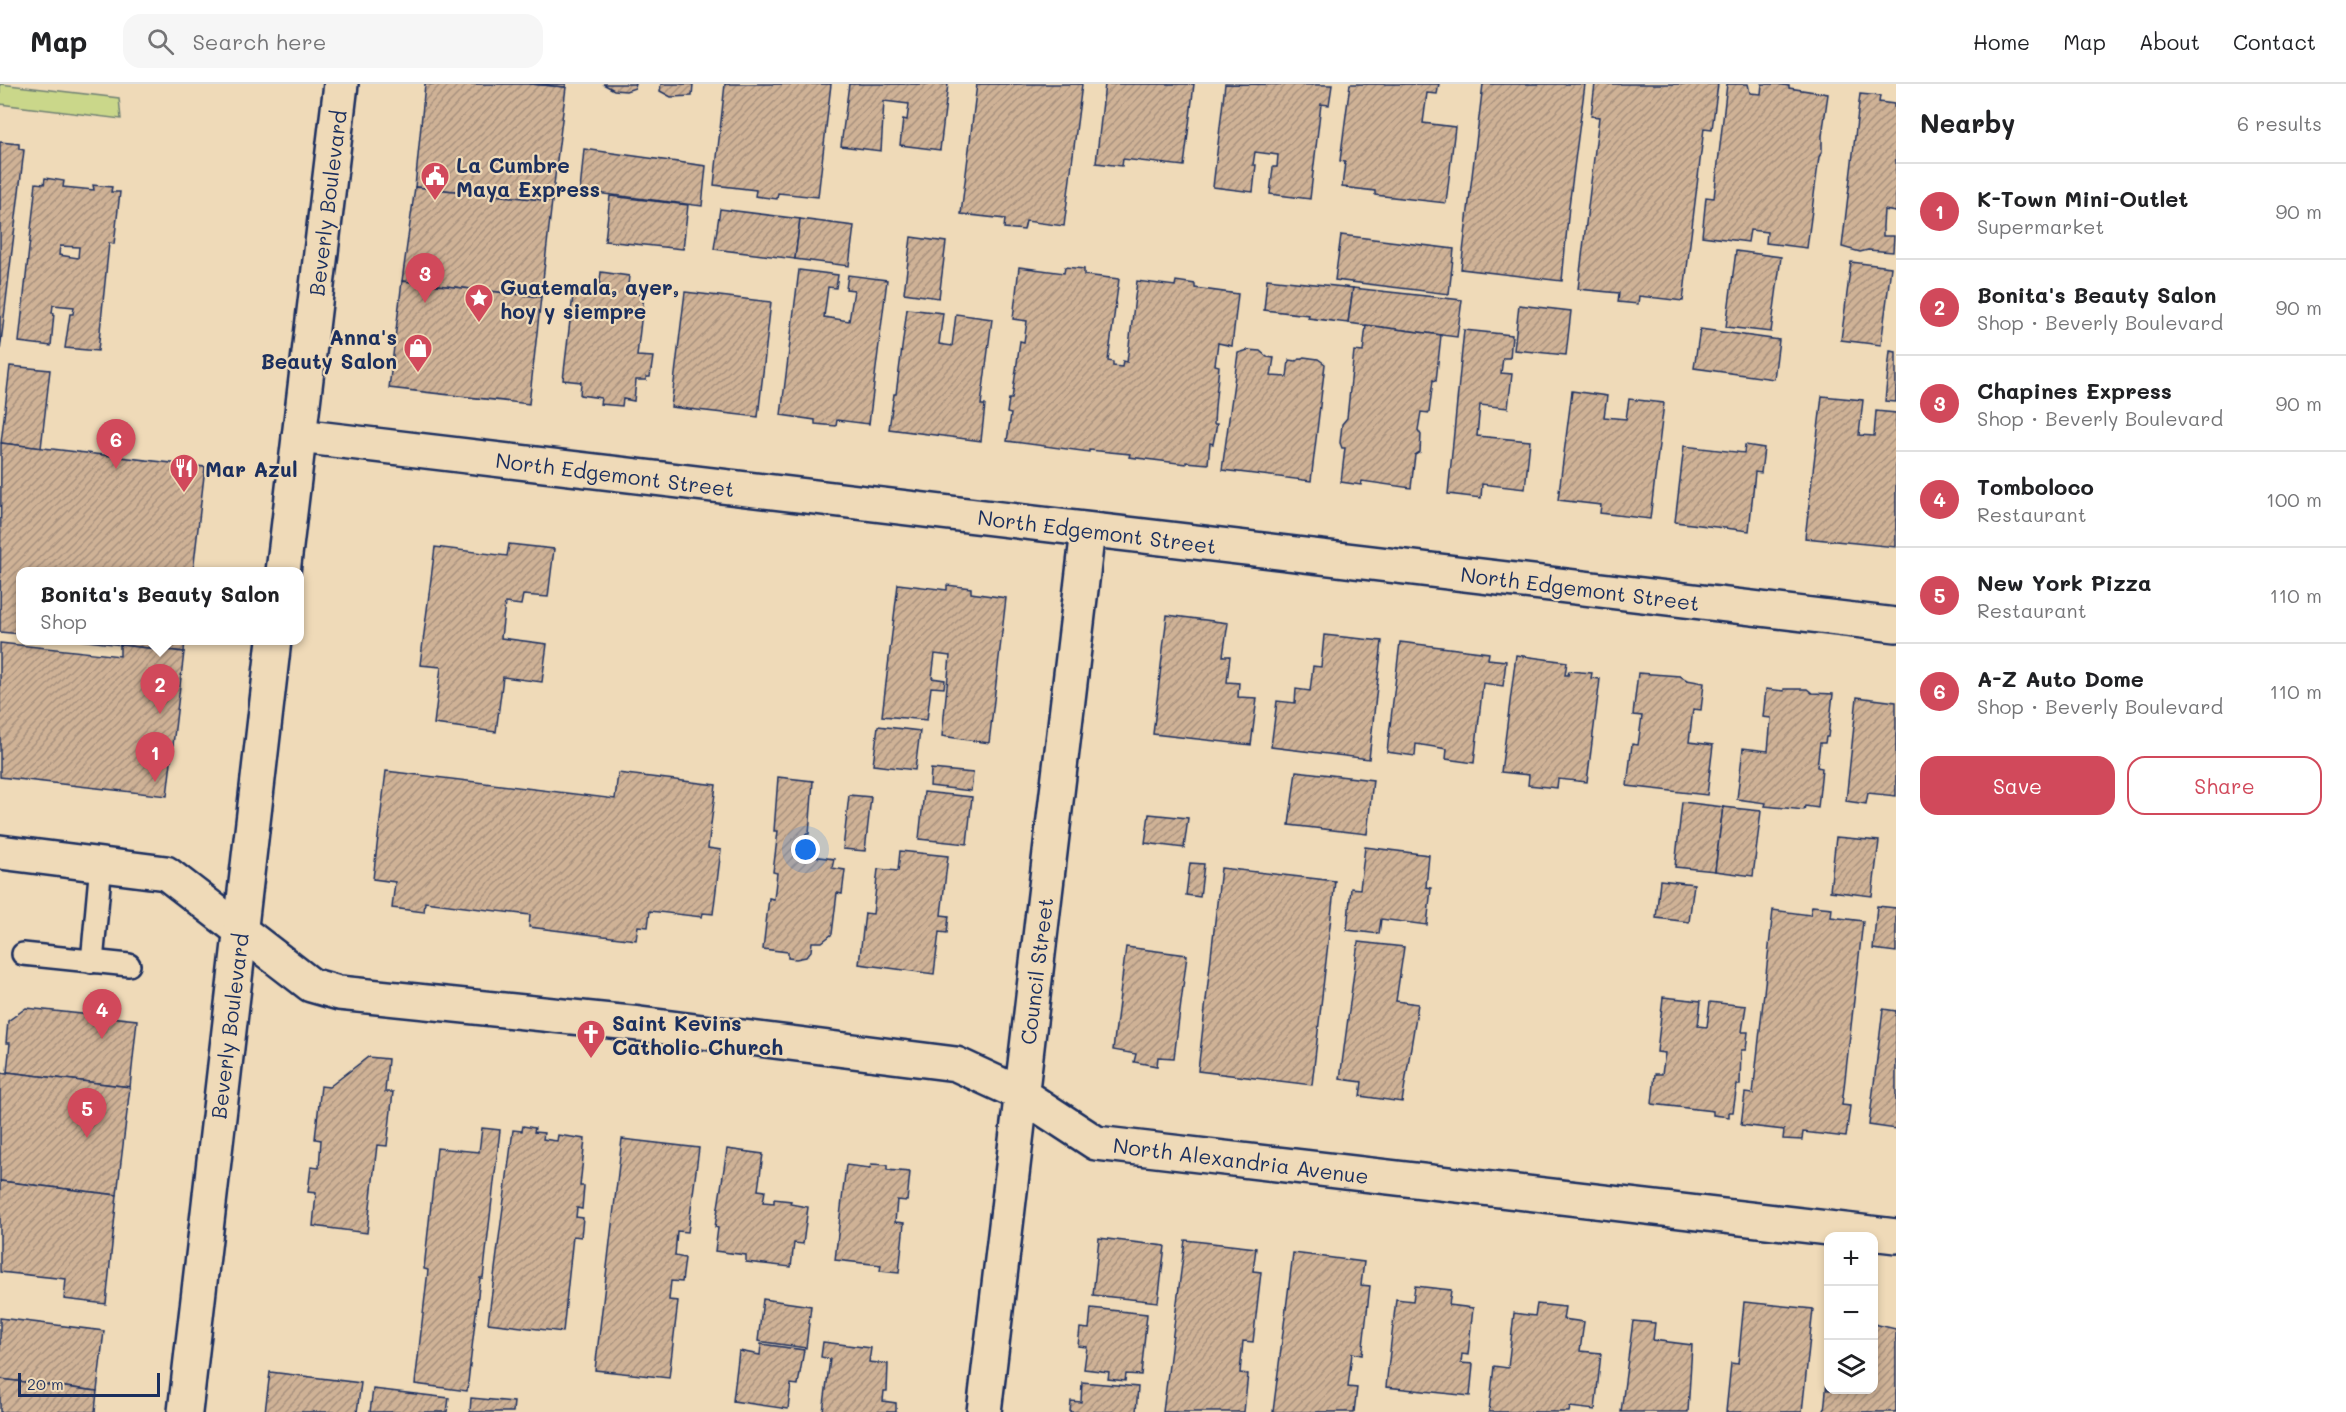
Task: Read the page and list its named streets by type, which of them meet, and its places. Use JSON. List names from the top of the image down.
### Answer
{
  "streets": {
    "street": [
      "Beverly Boulevard",
      "North Edgemont Street",
      "Council Street",
      "North Alexandria Avenue"
    ]
  },
  "crossings": [
    ["Beverly Boulevard", "North Edgemont Street"],
    ["Beverly Boulevard", "North Alexandria Avenue"],
    ["North Edgemont Street", "Council Street"],
    ["Council Street", "North Alexandria Avenue"]
  ],
  "places": {
    "public building": ["La Cumbre Maya Express"],
    "place": ["Guatemala, ayer, hoy y siempre"],
    "shop": ["Anna's Beauty Salon"],
    "restaurant": ["Mar Azul"],
    "church": ["Saint Kevins Catholic Church"]
  },
  "scale_bar": "20 m",
  "page": {
    "header": "Map",
    "search": "Search here",
    "nav": [
      "Home",
      "Map",
      "About",
      "Contact"
    ],
    "heading": ["Nearby", "6 results"],
    "list": [
      {
        "mark": "1",
        "name": "K-Town Mini-Outlet",
        "note": "Supermarket",
        "value": "90 m"
      },
      {
        "mark": "2",
        "name": "Bonita's Beauty Salon",
        "note": "Shop · Beverly Boulevard",
        "value": "90 m"
      },
      {
        "mark": "3",
        "name": "Chapines Express",
        "note": "Shop · Beverly Boulevard",
        "value": "90 m"
      },
      {
        "mark": "4",
        "name": "Tomboloco",
        "note": "Restaurant",
        "value": "100 m"
      },
      {
        "mark": "5",
        "name": "New York Pizza",
        "note": "Restaurant",
        "value": "110 m"
      },
      {
        "mark": "6",
        "name": "A-Z Auto Dome",
        "note": "Shop · Beverly Boulevard",
        "value": "110 m"
      }
    ],
    "pins": [
      "3",
      "6",
      "2",
      "1",
      "4",
      "5"
    ],
    "popup": ["Bonita's Beauty Salon", "Shop"],
    "buttons": ["Save", "Share"],
    "map_buttons": ["+", "−"],
    "scale": "20 m"
  }
}
